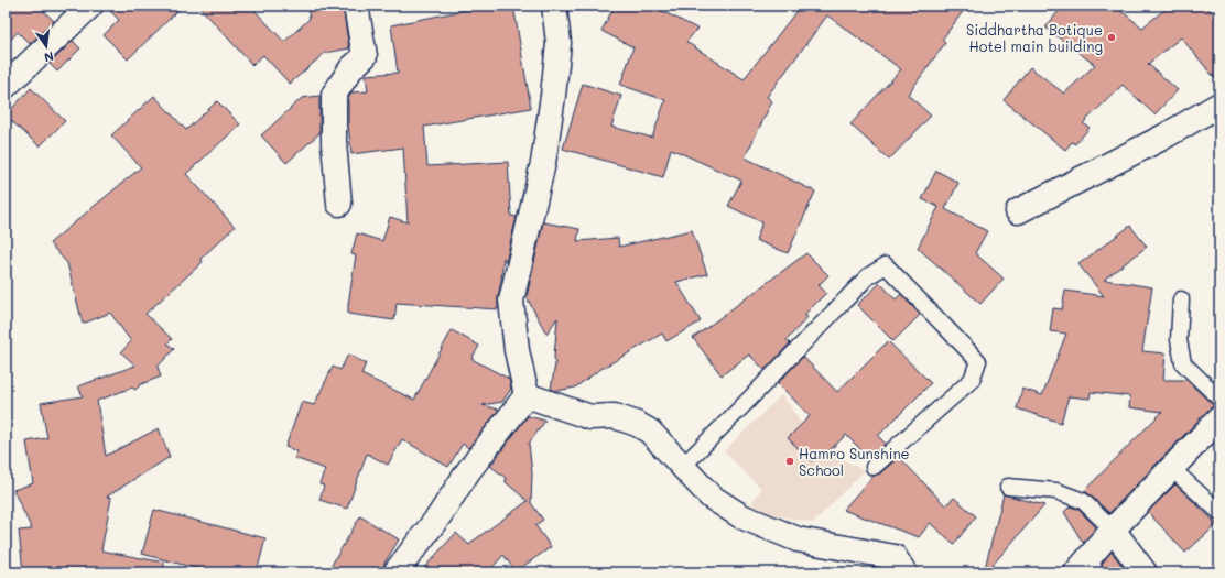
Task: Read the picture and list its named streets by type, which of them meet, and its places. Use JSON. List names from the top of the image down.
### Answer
{
  "places": ["Siddhartha Botique Hotel main building", "Hamro Sunshine School"],
  "north": "bottom"
}
